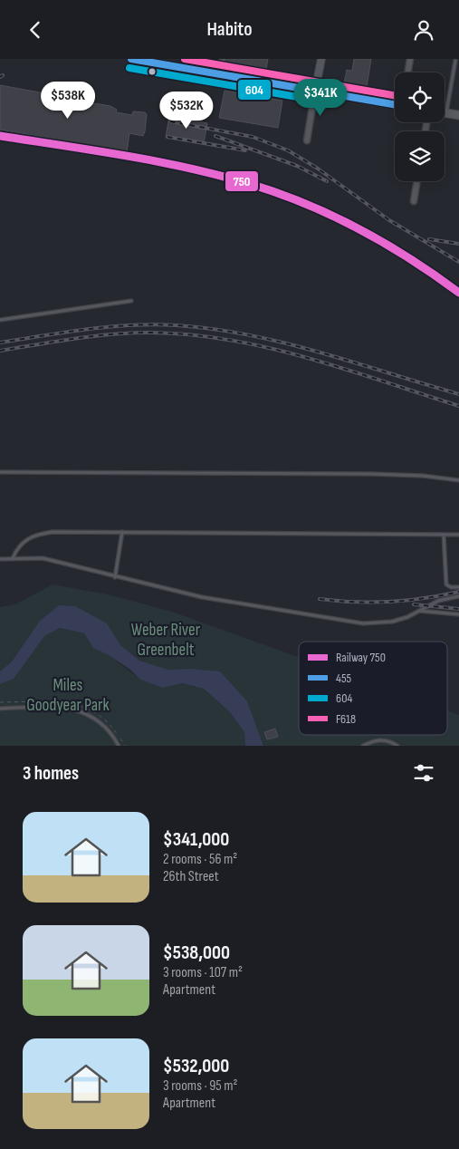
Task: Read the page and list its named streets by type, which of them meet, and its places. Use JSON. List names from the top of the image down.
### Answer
{
  "parks": ["Weber River Greenbelt", "Miles Goodyear Park"],
  "lines": [
    "transit line 455",
    "transit line F618",
    "transit line 604",
    "rail line 750"
  ],
  "legend": [
    "Railway 750",
    "455",
    "604",
    "F618"
  ],
  "page": {
    "header": "Habito",
    "price": ["$341K", "$538K", "$532K"],
    "heading": "3 homes",
    "list": [
      {
        "name": "$341,000",
        "note": "2 rooms · 56 m² · 26th Street"
      },
      {
        "name": "$538,000",
        "note": "3 rooms · 107 m² · Apartment"
      },
      {
        "name": "$532,000",
        "note": "3 rooms · 95 m² · Apartment"
      }
    ]
  }
}
